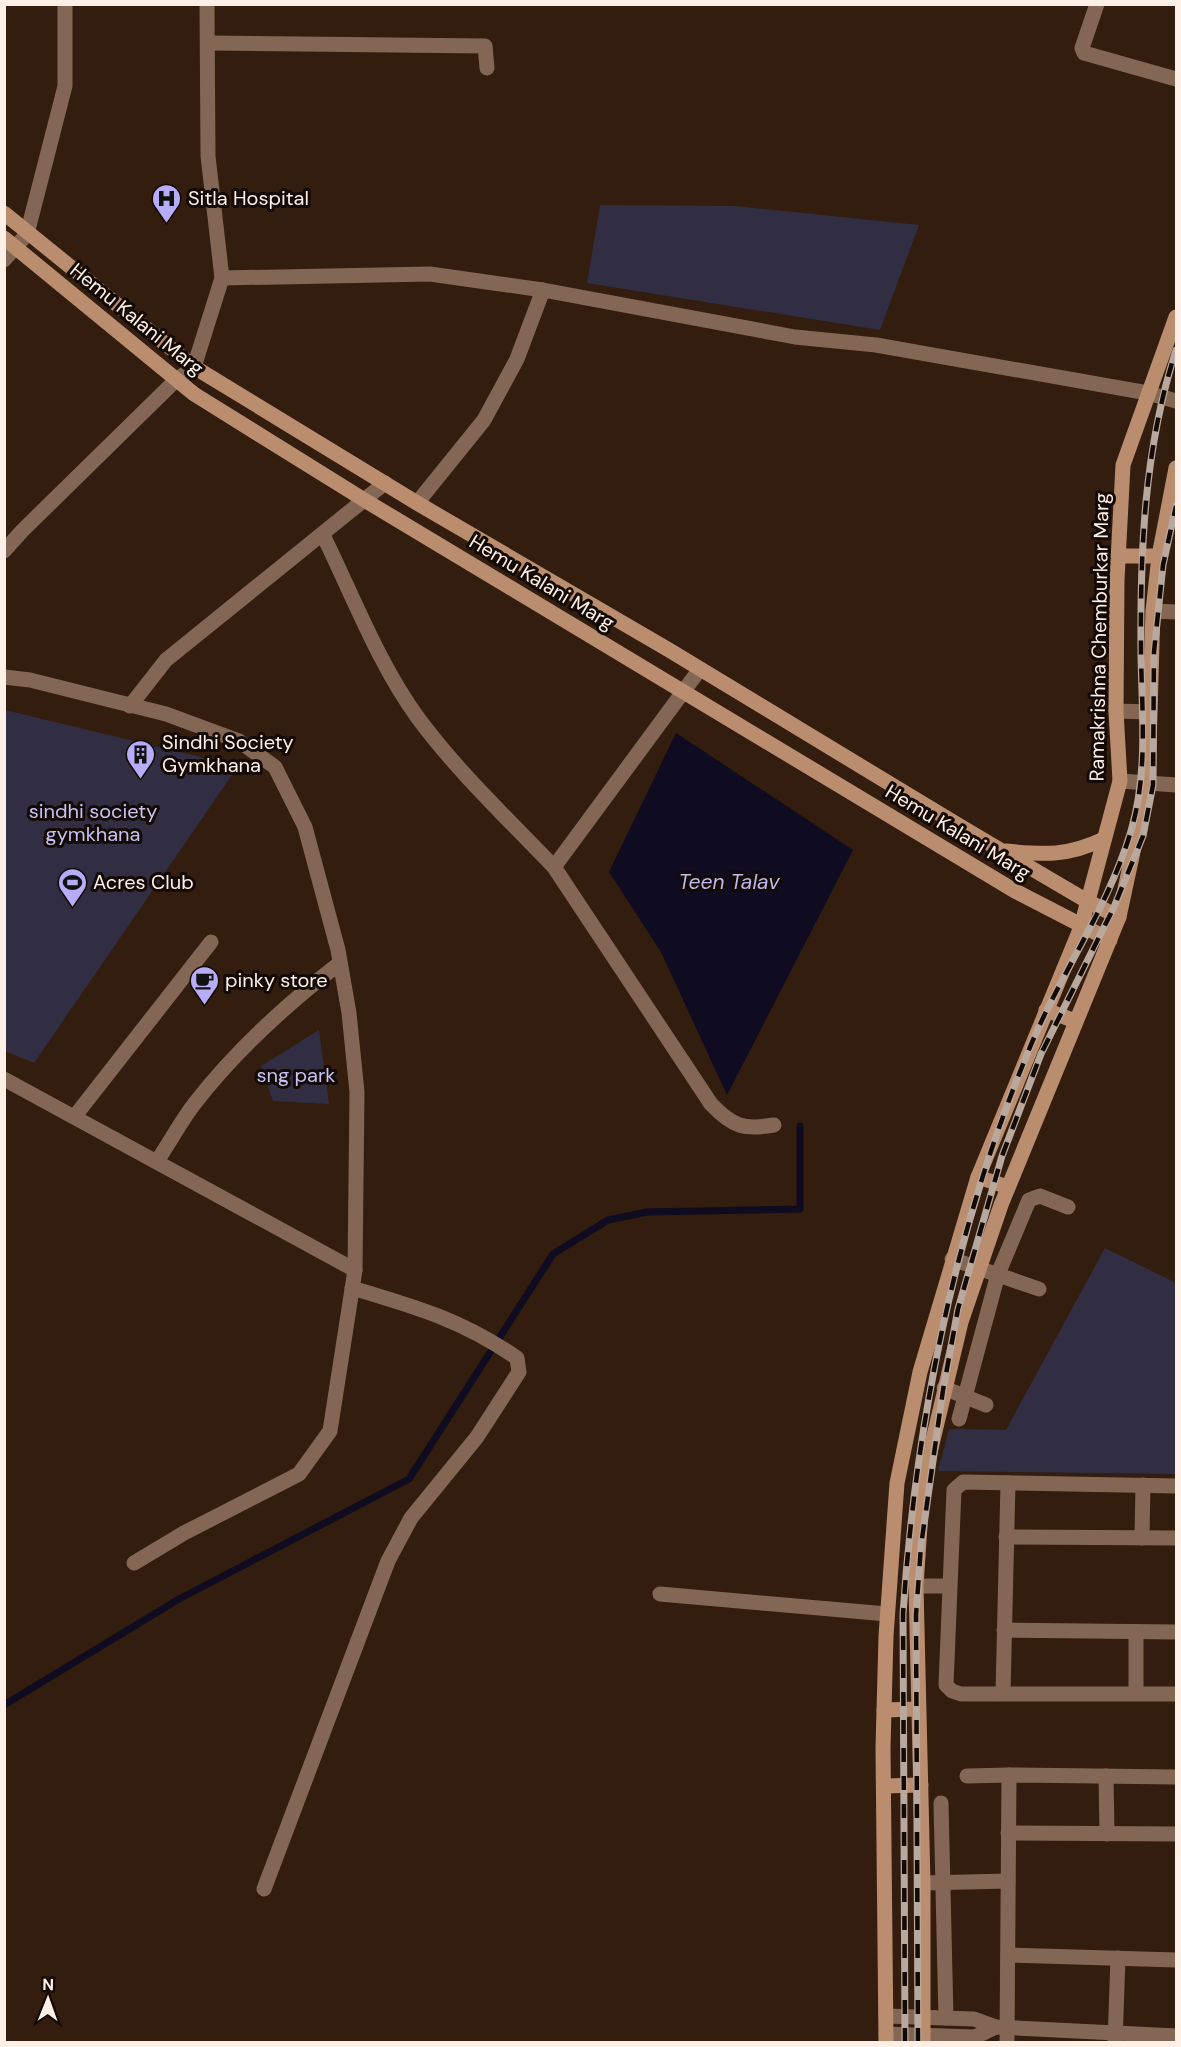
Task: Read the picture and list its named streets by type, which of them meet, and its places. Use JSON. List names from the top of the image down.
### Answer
{
  "streets": {
    "main road": ["Hemu Kalani Marg", "Ramakrishna Chemburkar Marg"]
  },
  "crossings": [
    ["Hemu Kalani Marg", "Ramakrishna Chemburkar Marg"]
  ],
  "water": ["Teen Talav"],
  "parks": ["sindhi society gymkhana", "sng park"],
  "places": {
    "hospital": ["Sitla Hospital"],
    "building": ["Sindhi Society Gymkhana"],
    "sports": ["Acres Club"],
    "cafe": ["pinky store"]
  },
  "north": "top"
}
